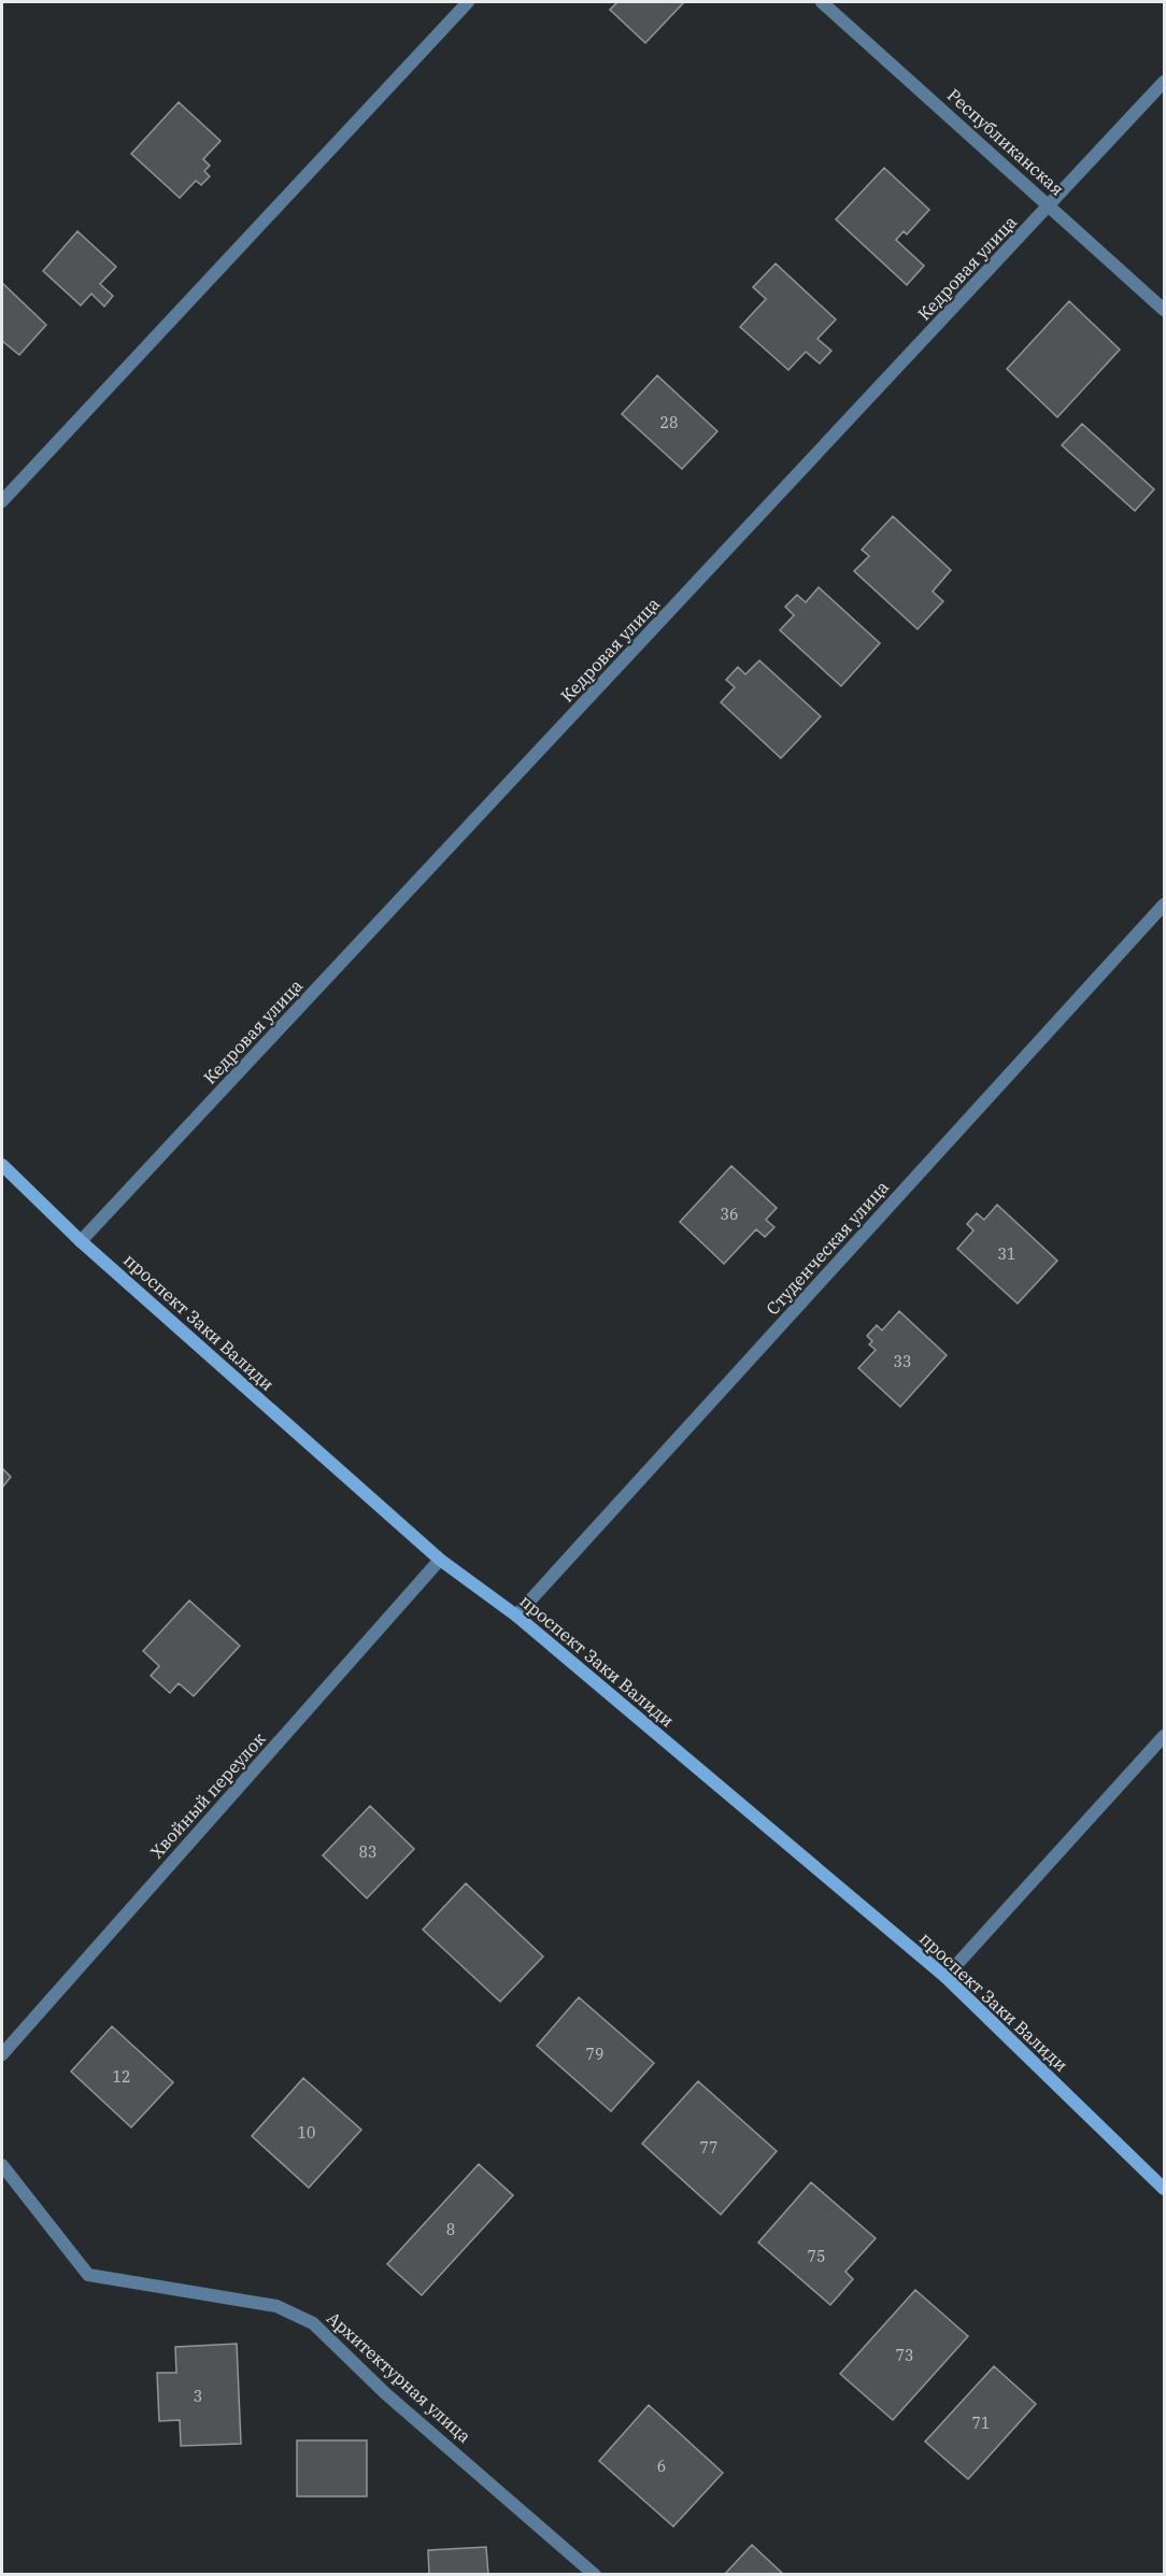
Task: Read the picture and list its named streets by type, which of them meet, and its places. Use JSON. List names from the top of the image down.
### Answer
{
  "streets": {
    "street": [
      "Республиканская",
      "Кедровая улица",
      "Студенческая улица",
      "проспект Заки Валиди",
      "Хвойный переулок",
      "Архитектурная улица"
    ]
  },
  "crossings": [
    ["Республиканская", "Кедровая улица"],
    ["Кедровая улица", "проспект Заки Валиди"],
    ["Студенческая улица", "проспект Заки Валиди"],
    ["проспект Заки Валиди", "Хвойный переулок"]
  ],
  "house_numbers": [
    "28",
    "36",
    "31",
    "33",
    "83",
    "79",
    "12",
    "10",
    "77",
    "8",
    "75",
    "73",
    "3",
    "71",
    "6"
  ]
}
